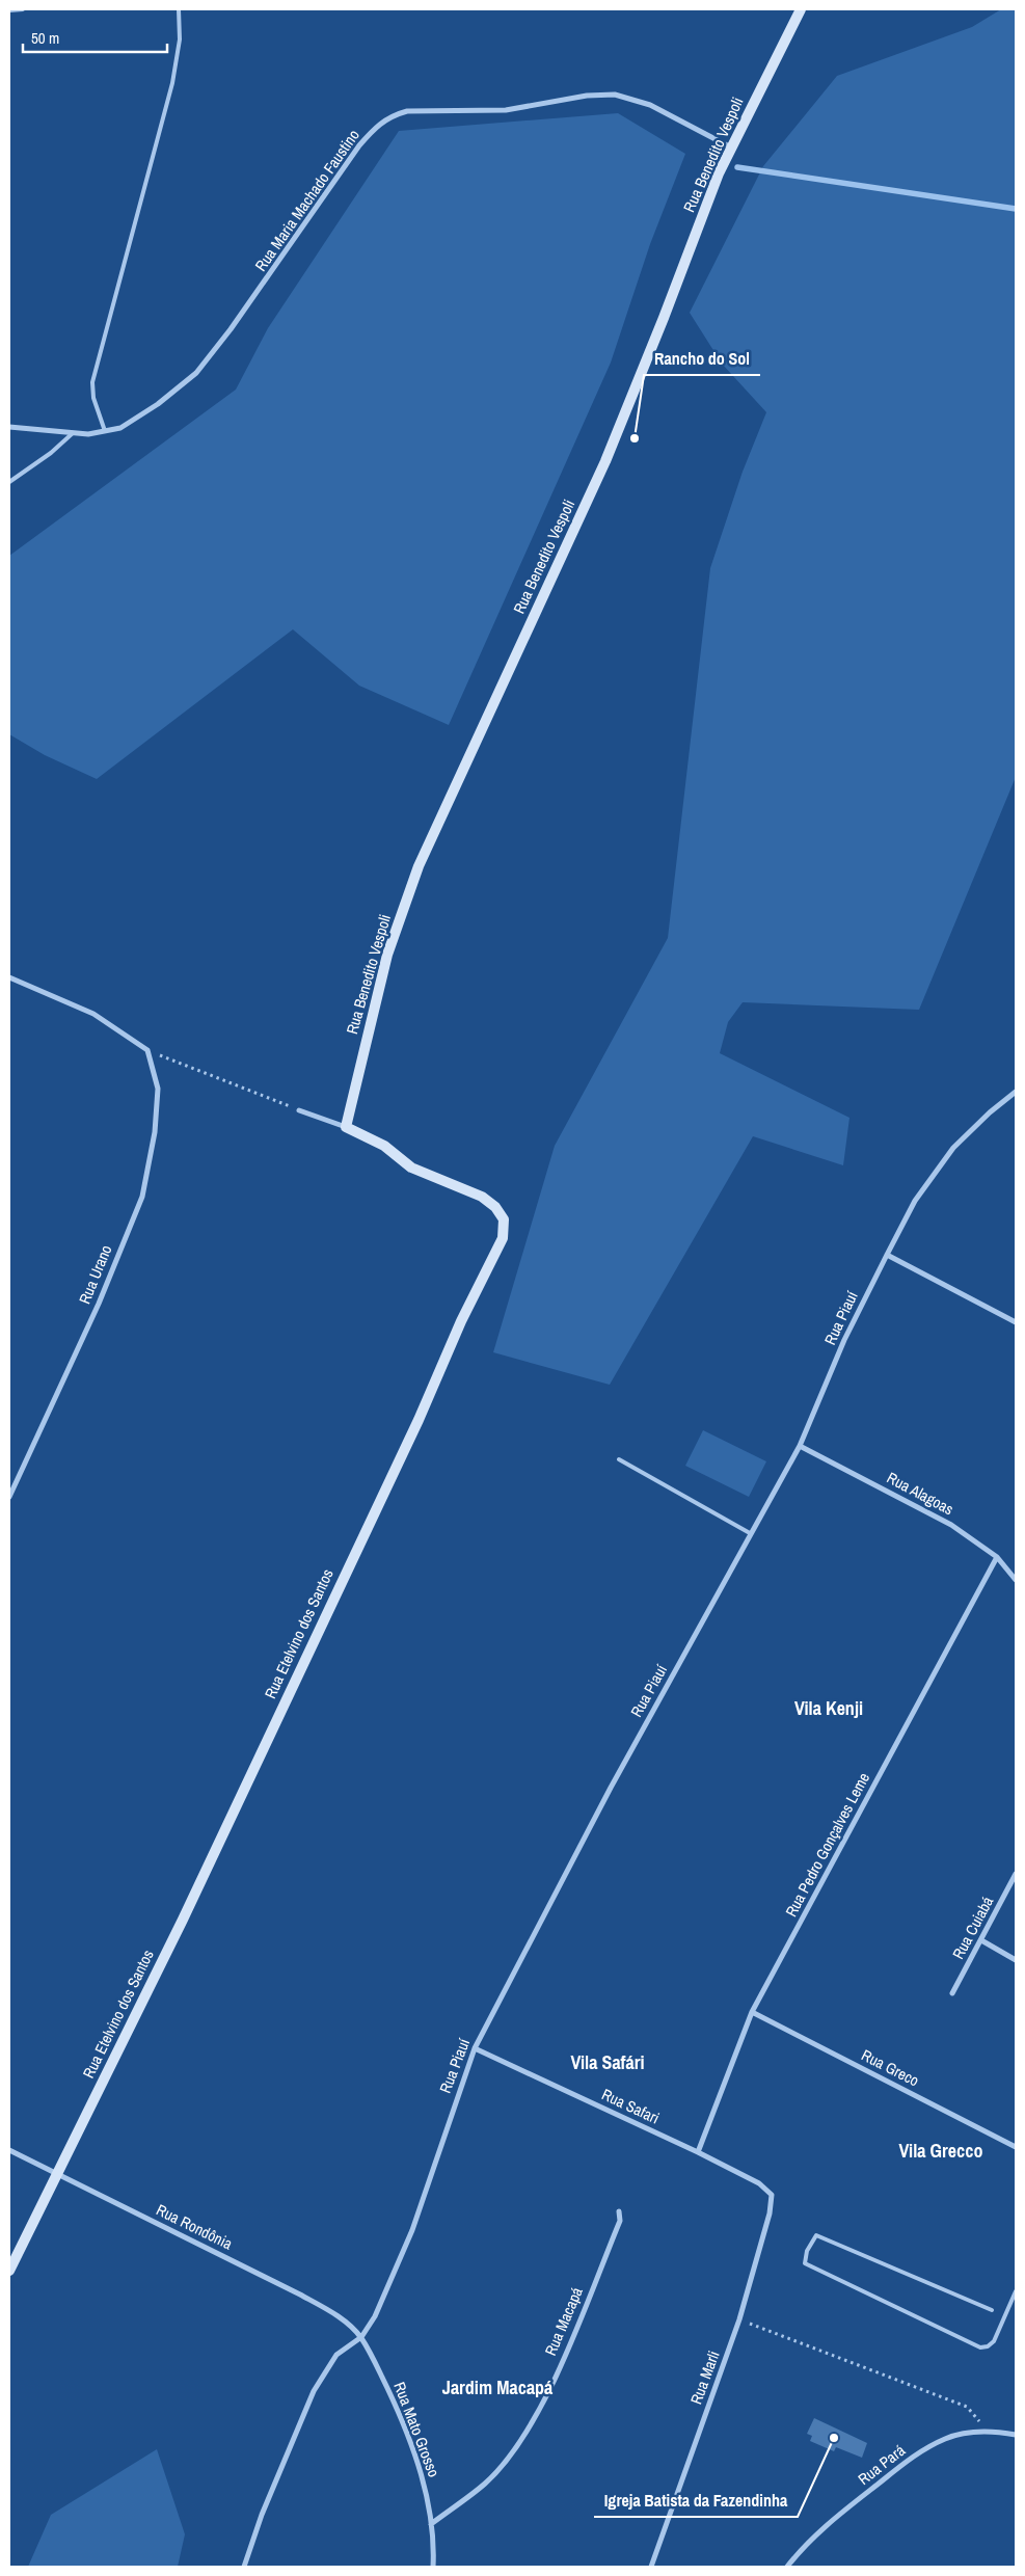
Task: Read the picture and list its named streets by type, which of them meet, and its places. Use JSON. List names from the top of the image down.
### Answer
{
  "streets": {
    "street": [
      "Rua Benedito Vespoli",
      "Rua Maria Machado Faustino",
      "Rua Urano",
      "Rua Piauí",
      "Rua Alagoas",
      "Rua Etelvino dos Santos",
      "Rua Pedro Gonçalves Leme",
      "Rua Cuiabá",
      "Rua Greco",
      "Rua Safari",
      "Rua Rondônia",
      "Rua Macapá",
      "Rua Marli",
      "Rua Mato Grosso",
      "Rua Pará"
    ]
  },
  "crossings": [
    ["Rua Benedito Vespoli", "Rua Maria Machado Faustino"],
    ["Rua Benedito Vespoli", "Rua Etelvino dos Santos"],
    ["Rua Piauí", "Rua Alagoas"],
    ["Rua Piauí", "Rua Safari"],
    ["Rua Piauí", "Rua Rondônia"],
    ["Rua Piauí", "Rua Mato Grosso"],
    ["Rua Alagoas", "Rua Pedro Gonçalves Leme"],
    ["Rua Etelvino dos Santos", "Rua Rondônia"],
    ["Rua Pedro Gonçalves Leme", "Rua Greco"],
    ["Rua Pedro Gonçalves Leme", "Rua Safari"],
    ["Rua Safari", "Rua Marli"],
    ["Rua Rondônia", "Rua Mato Grosso"],
    ["Rua Macapá", "Rua Mato Grosso"]
  ],
  "districts": [
    "Vila Kenji",
    "Vila Safári",
    "Vila Grecco",
    "Jardim Macapá"
  ],
  "places": ["Rancho do Sol", "Igreja Batista da Fazendinha"],
  "scale_bar": "50 m"
}
